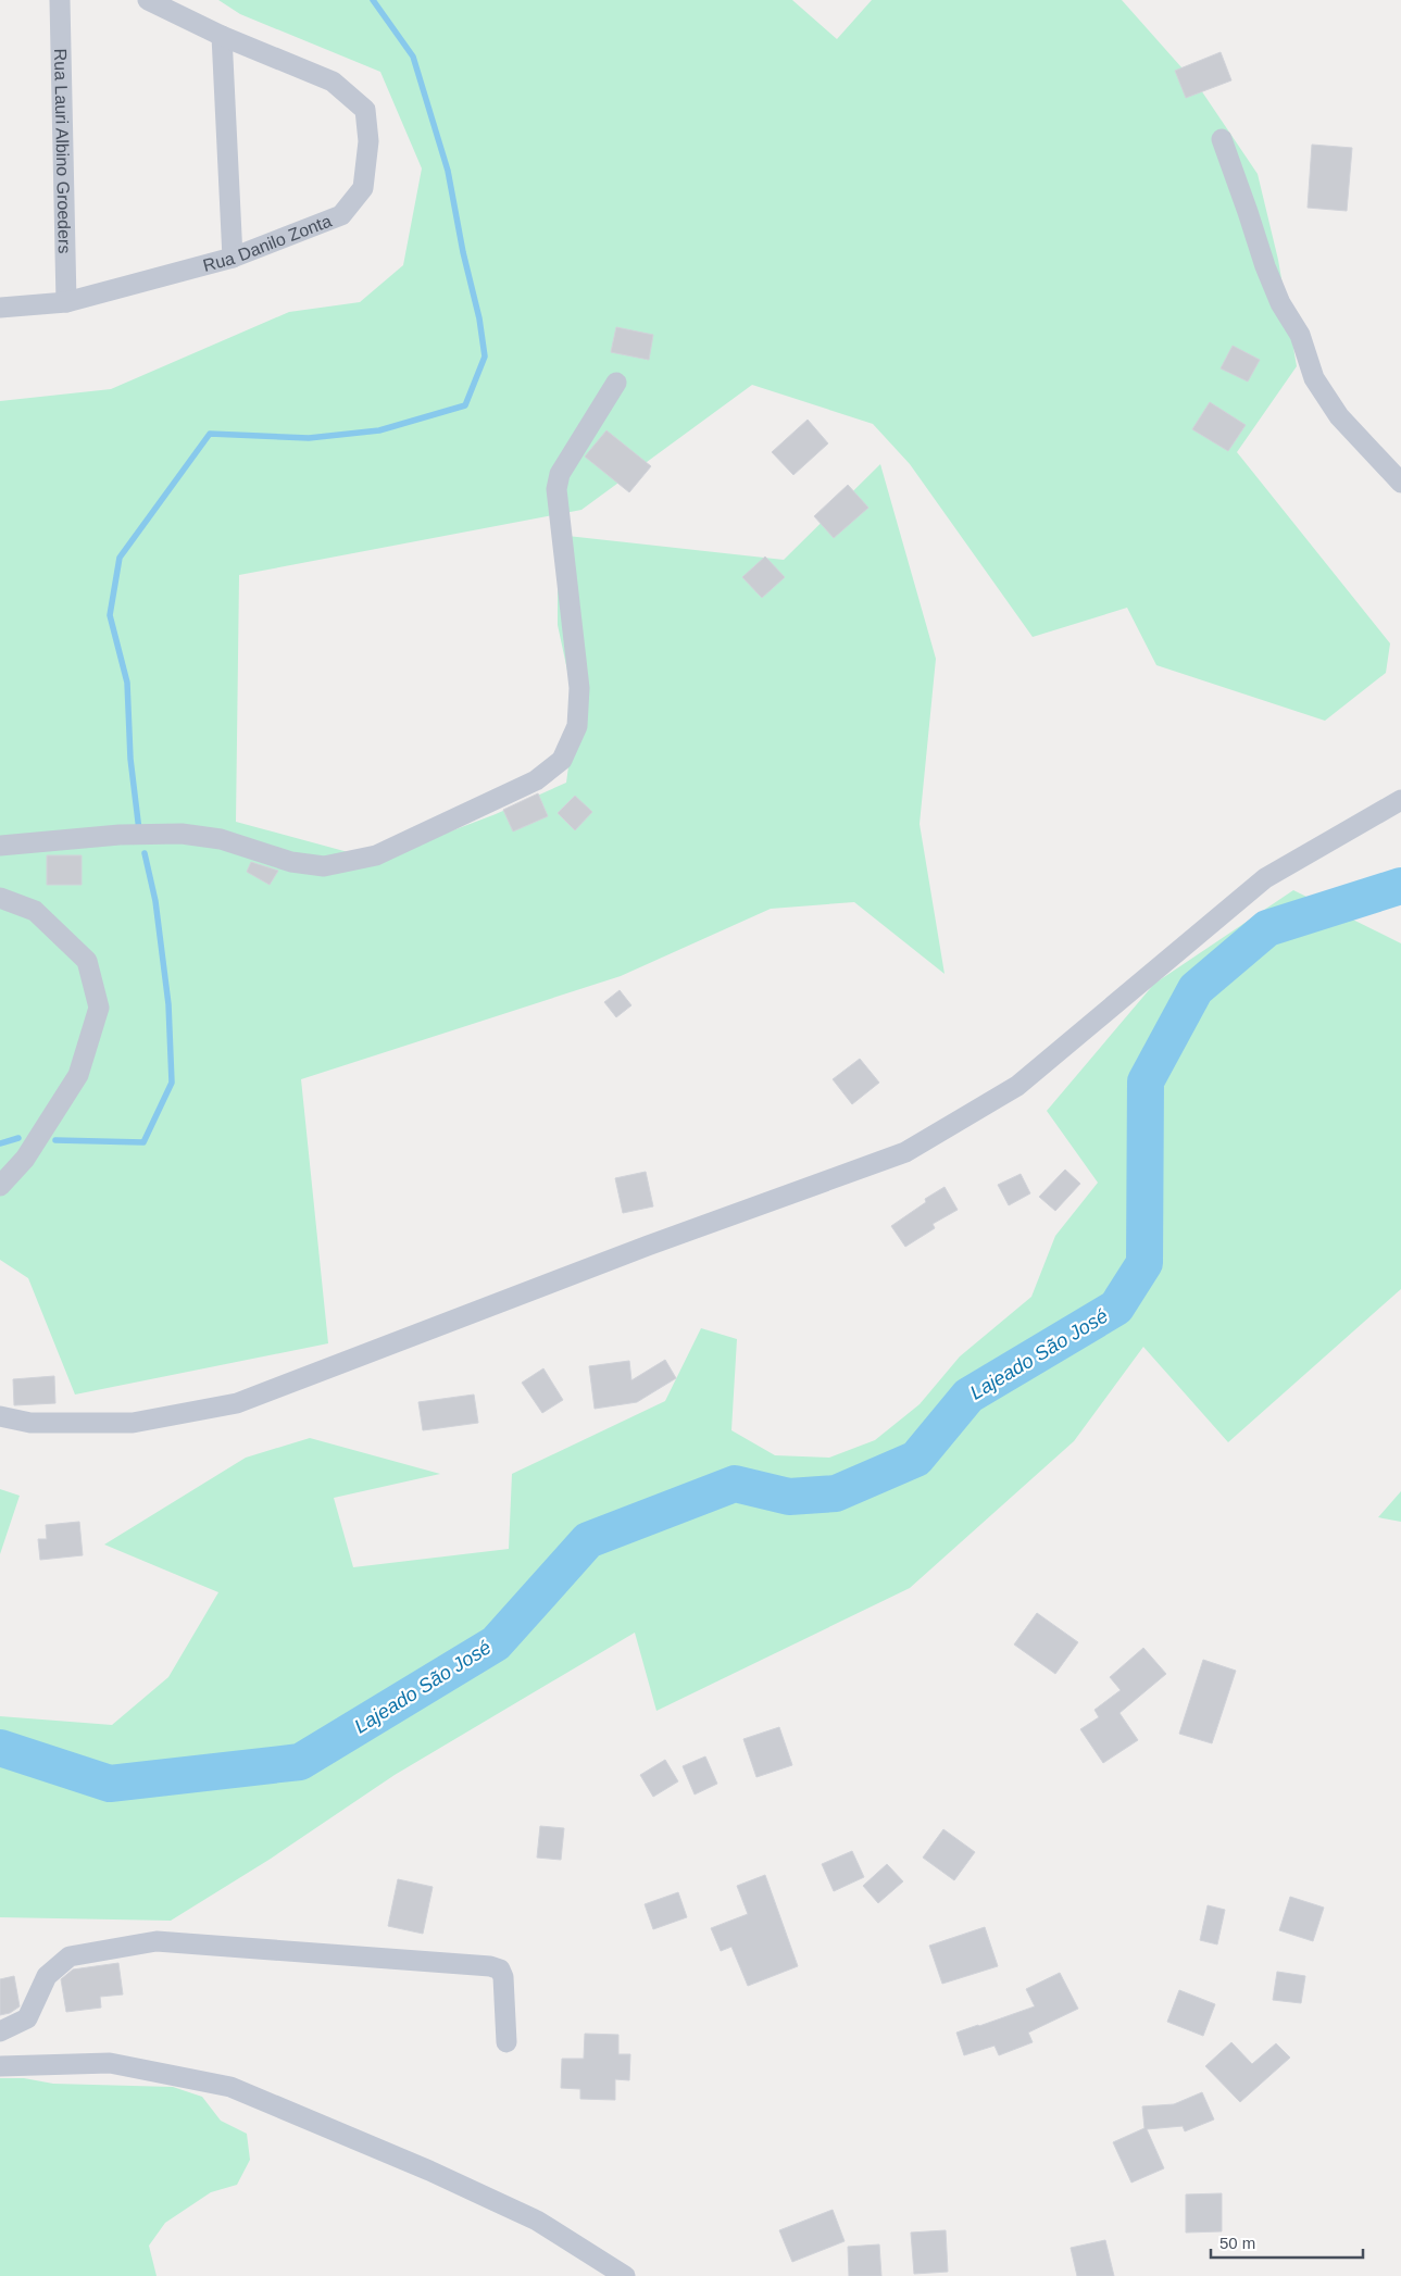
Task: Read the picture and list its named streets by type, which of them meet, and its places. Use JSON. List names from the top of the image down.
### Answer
{
  "streets": {
    "street": ["Rua Lauri Albino Groeders", "Rua Danilo Zonta"]
  },
  "crossings": [
    ["Rua Lauri Albino Groeders", "Rua Danilo Zonta"]
  ],
  "water": ["Lajeado São José"],
  "scale_bar": "50 m"
}
